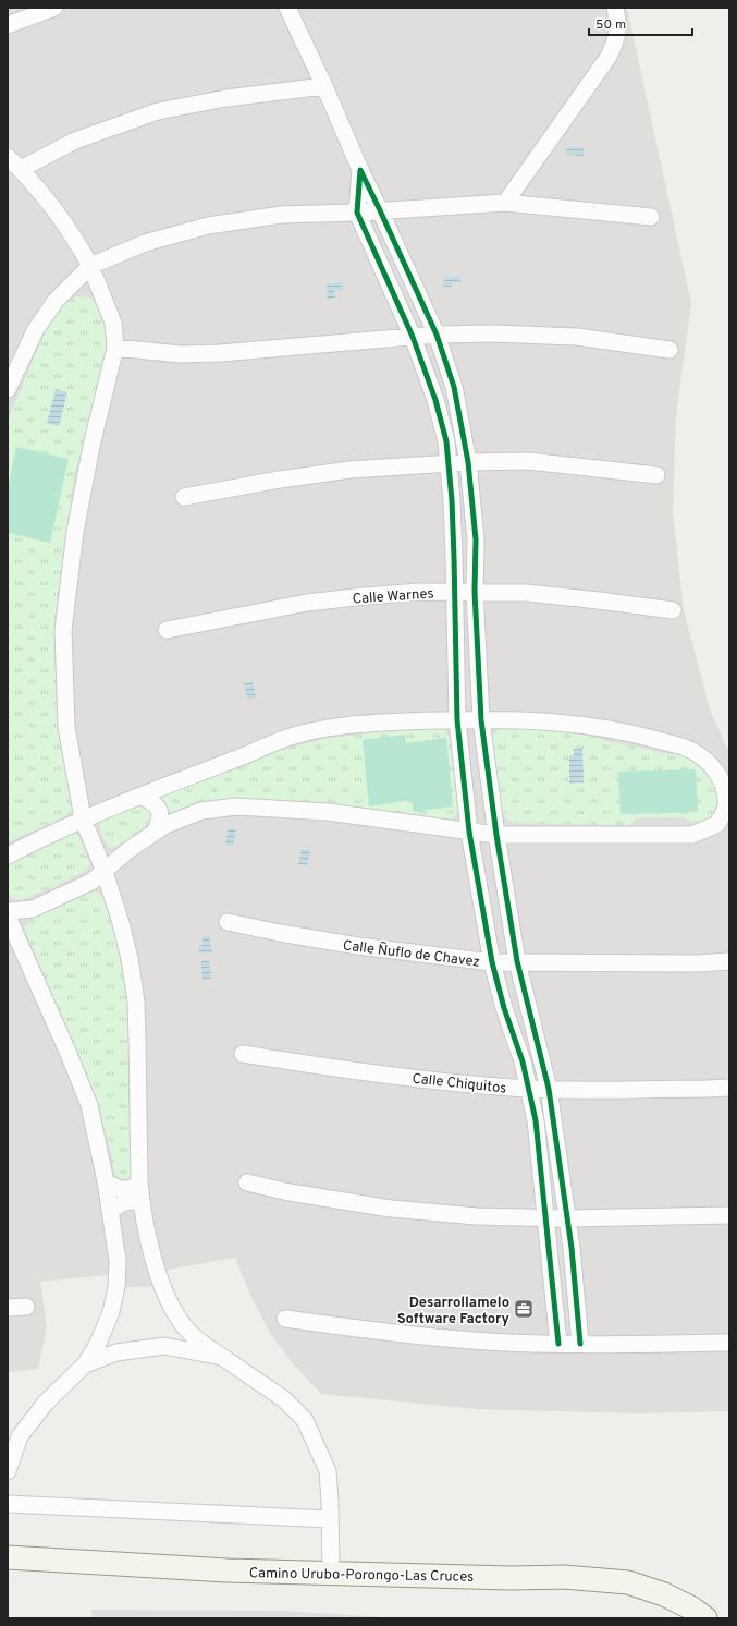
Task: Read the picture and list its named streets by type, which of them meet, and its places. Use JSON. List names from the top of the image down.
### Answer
{
  "streets": {
    "main road": ["Camino Urubo-Porongo-Las Cruces"],
    "street": ["Calle Warnes", "Calle Ñuflo de Chavez", "Calle Chiquitos"]
  },
  "places": {
    "office": ["Desarrollamelo Software Factory"]
  },
  "scale_bar": "50 m"
}
